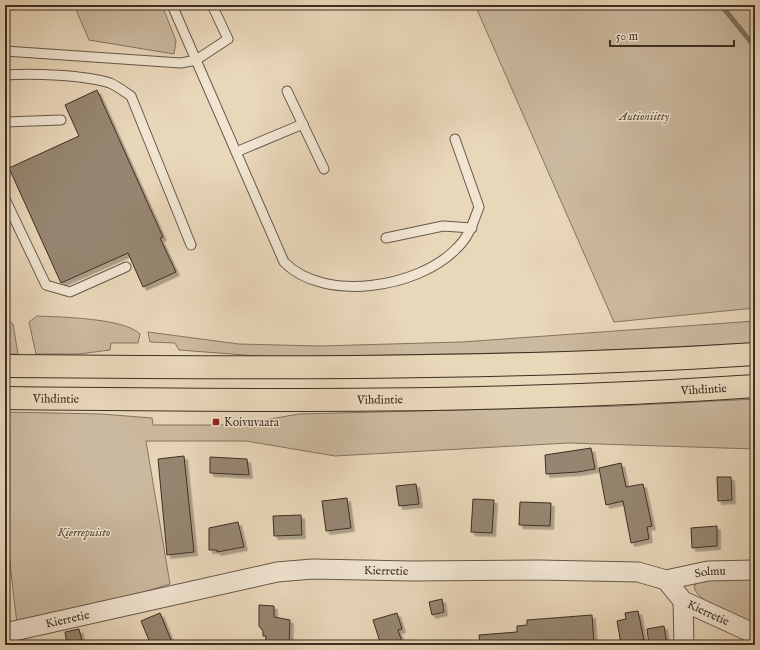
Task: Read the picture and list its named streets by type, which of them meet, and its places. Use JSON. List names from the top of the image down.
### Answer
{
  "streets": {
    "main road": ["Vihdintie"],
    "street": ["Kierretie", "Solmu"]
  },
  "crossings": [
    ["Kierretie", "Solmu"]
  ],
  "parks": ["Autioniitty", "Kierrepuisto"],
  "places": {
    "transit": ["Koivuvaara"]
  },
  "scale_bar": "50 m"
}
